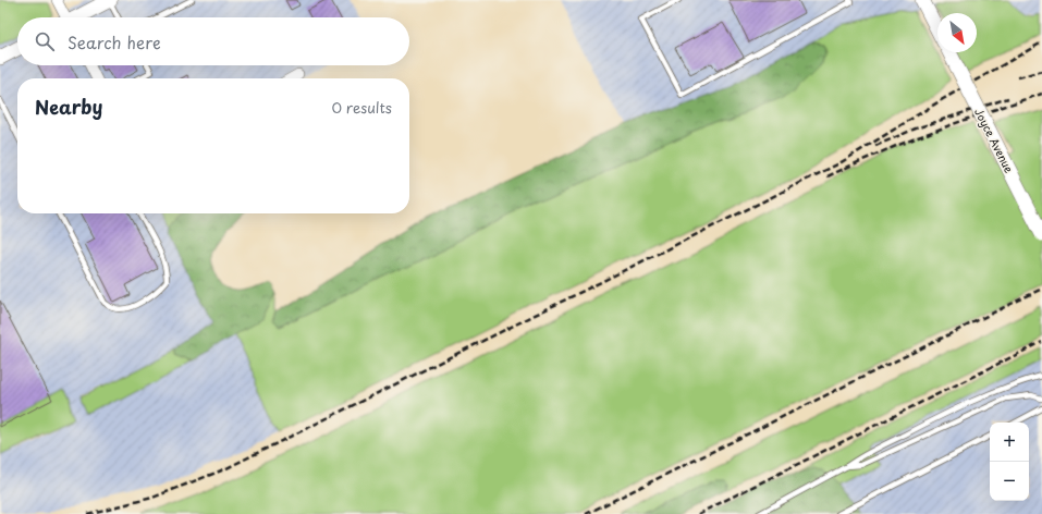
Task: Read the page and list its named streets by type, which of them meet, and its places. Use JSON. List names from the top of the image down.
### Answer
{
  "streets": {
    "street": ["Joyce Avenue"]
  },
  "north": "bottom right",
  "page": {
    "search": "Search here",
    "heading": ["Nearby", "0 results"],
    "map_buttons": ["+", "−"]
  }
}
